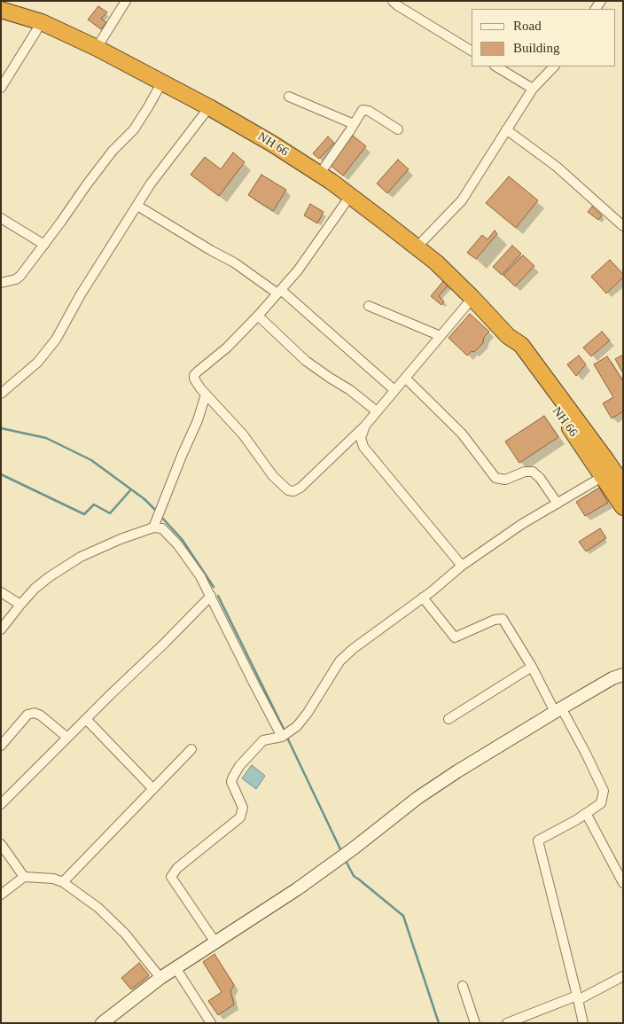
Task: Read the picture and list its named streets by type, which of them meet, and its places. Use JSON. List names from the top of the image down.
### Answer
{
  "streets": {
    "highway": ["NH 66"]
  },
  "legend": ["Road", "Building"]
}
